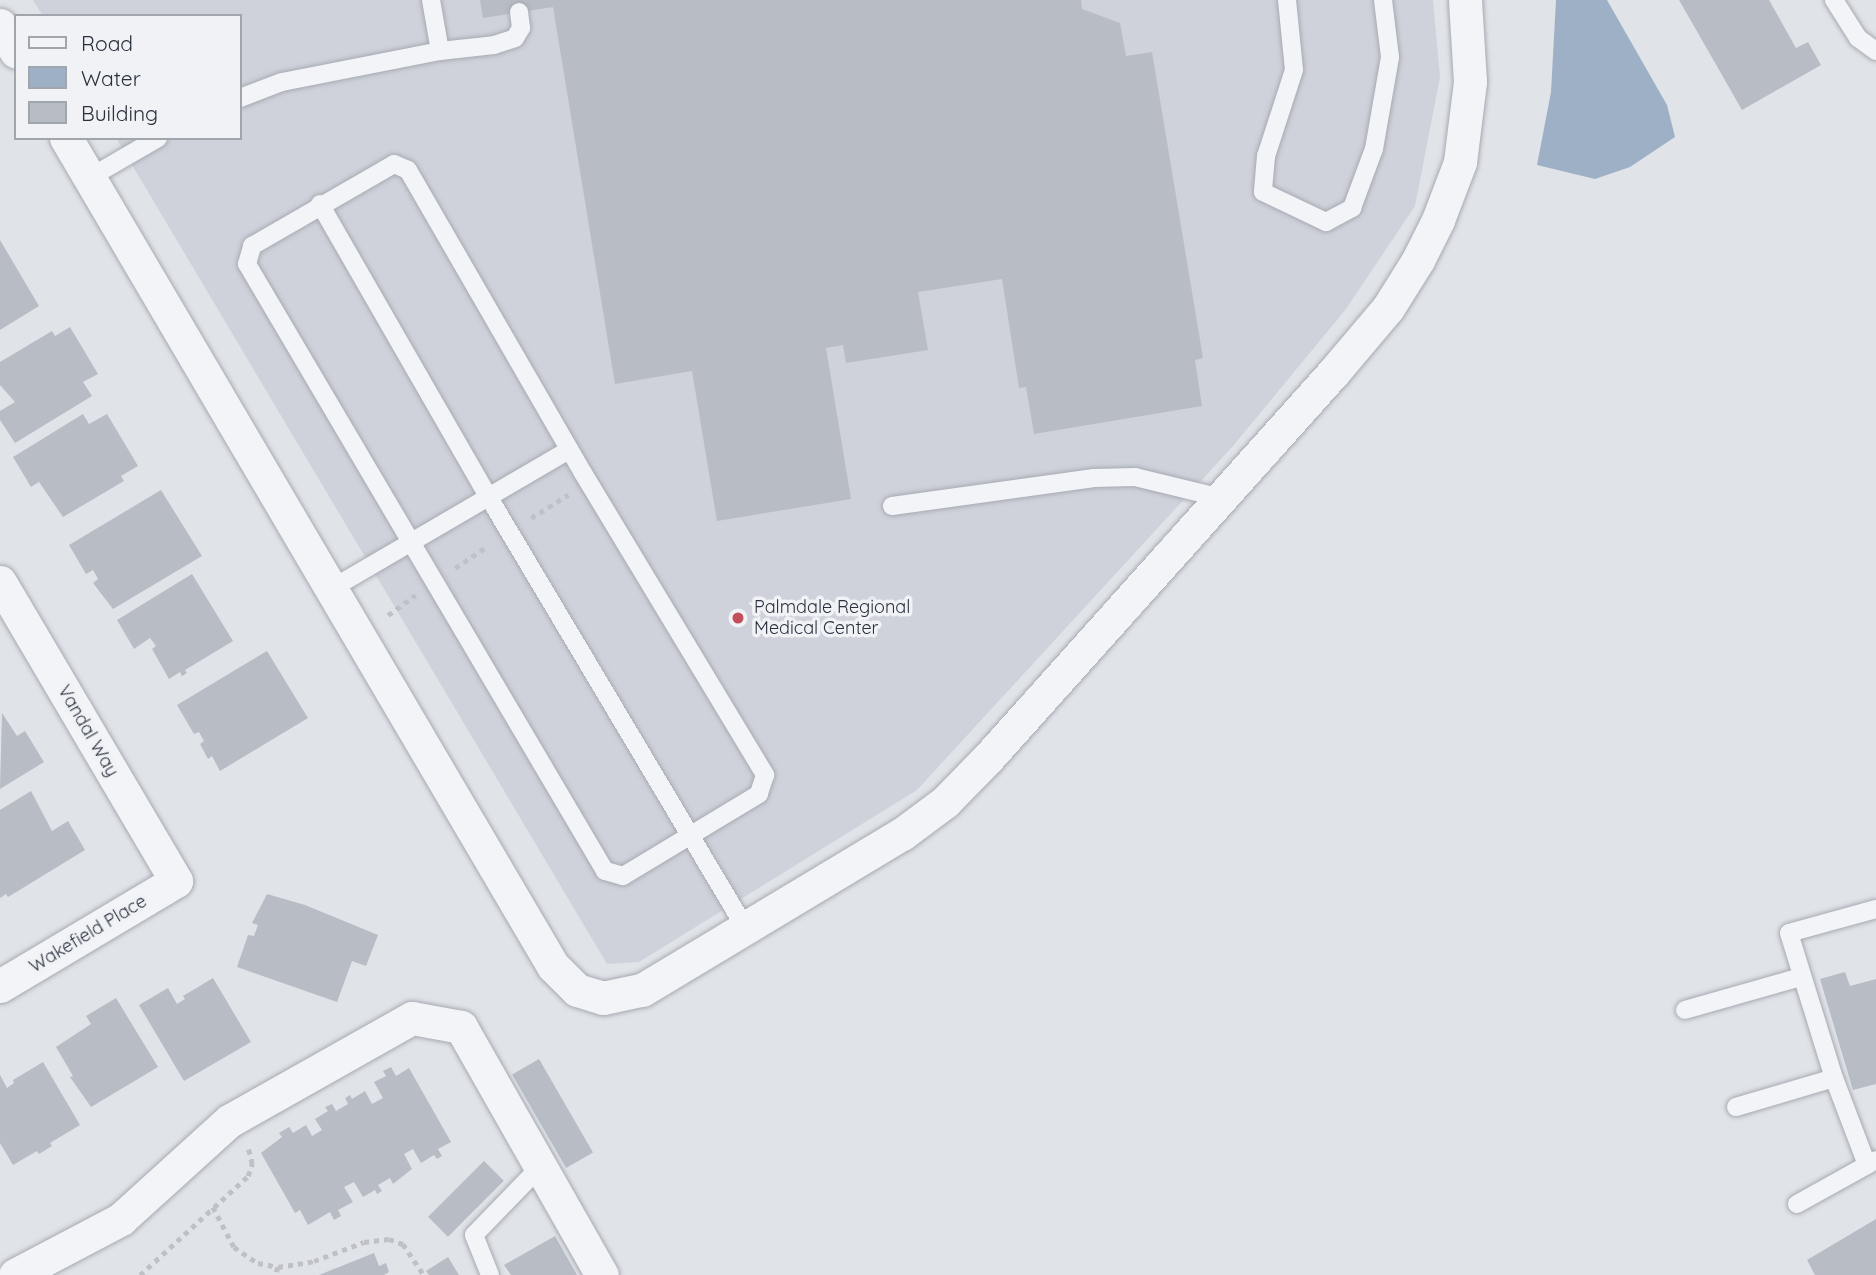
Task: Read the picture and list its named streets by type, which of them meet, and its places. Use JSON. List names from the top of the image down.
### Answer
{
  "streets": {
    "street": ["Vandal Way", "Wakefield Place"]
  },
  "crossings": [
    ["Vandal Way", "Wakefield Place"]
  ],
  "places": ["Palmdale Regional Medical Center"],
  "legend": ["Road", "Water", "Building"]
}
